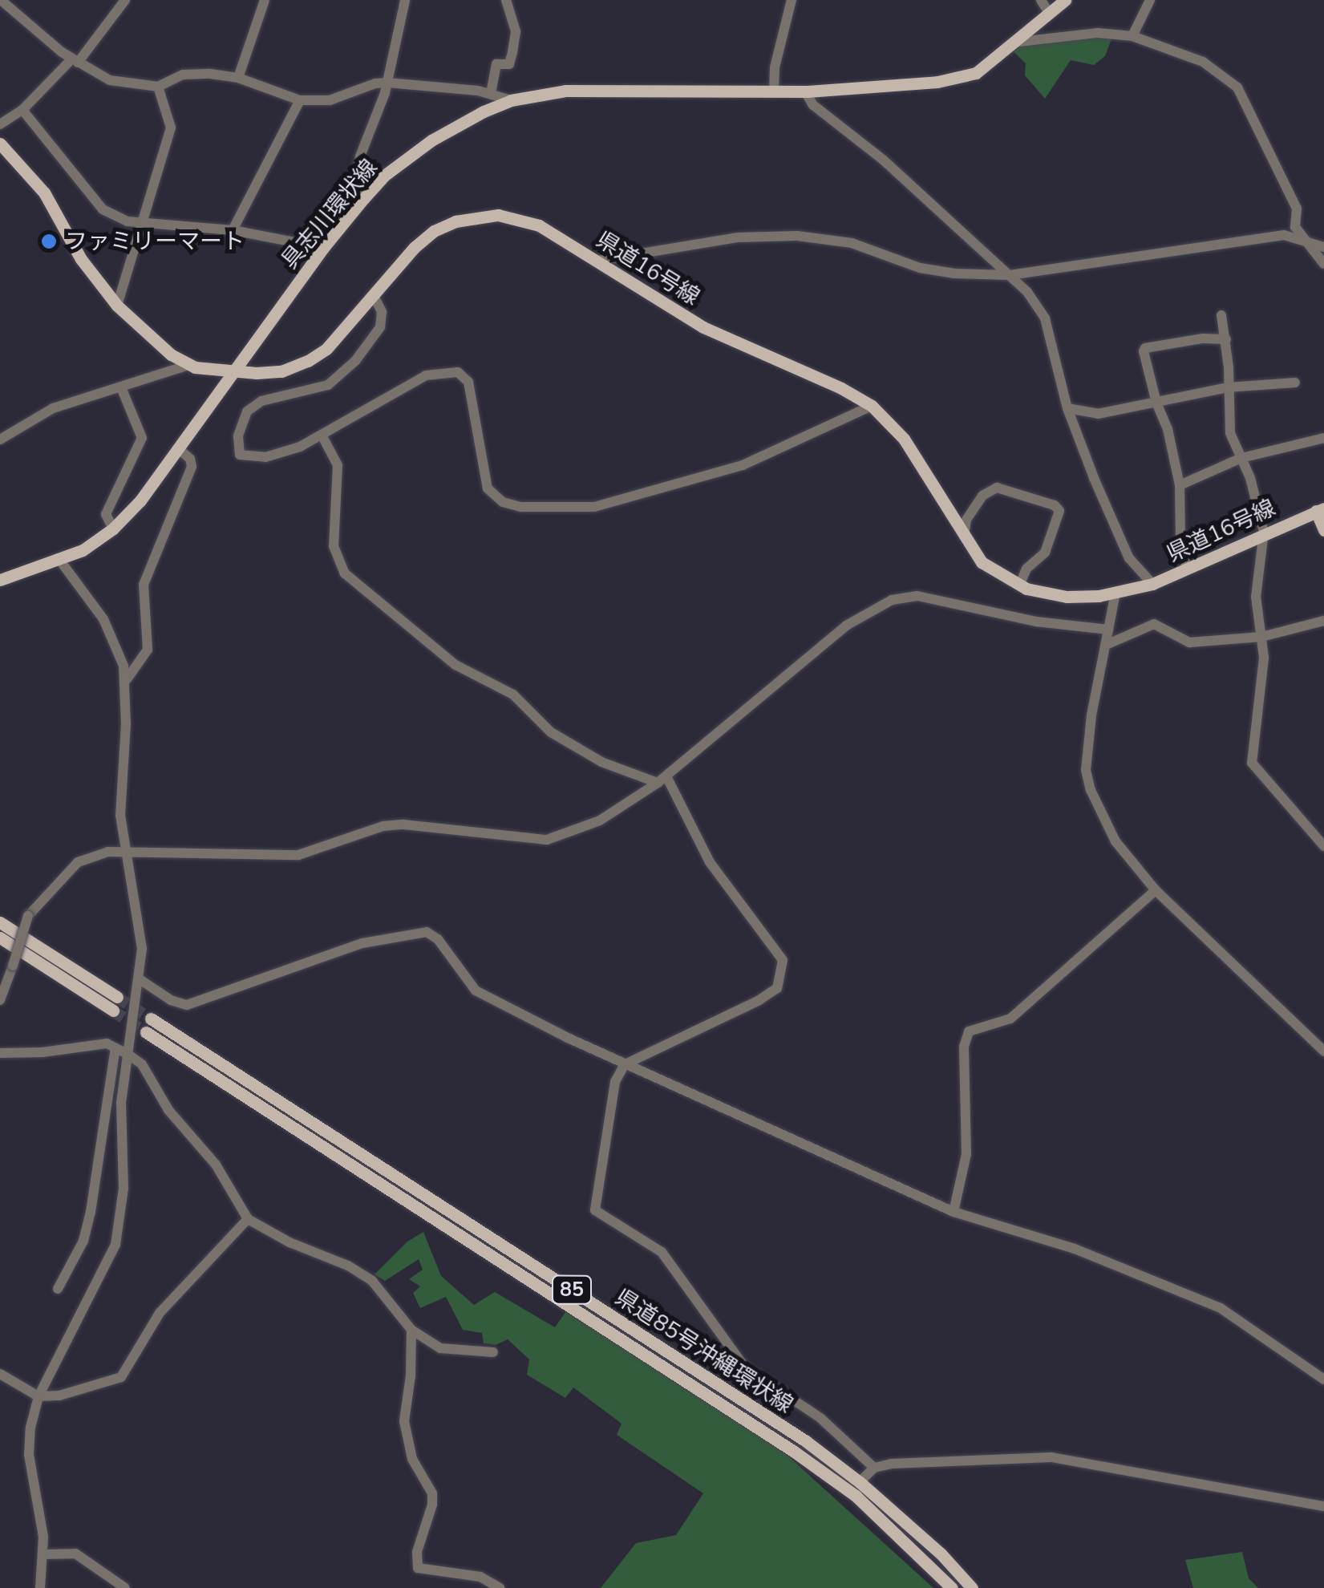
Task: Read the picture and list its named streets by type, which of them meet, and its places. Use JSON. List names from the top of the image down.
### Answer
{
  "streets": {
    "main road": [
      "具志川環状線",
      "県道16号線",
      "85",
      "県道85号沖縄環状線"
    ]
  },
  "crossings": [
    ["具志川環状線", "県道16号線"]
  ],
  "places": ["ファミリーマート"]
}
